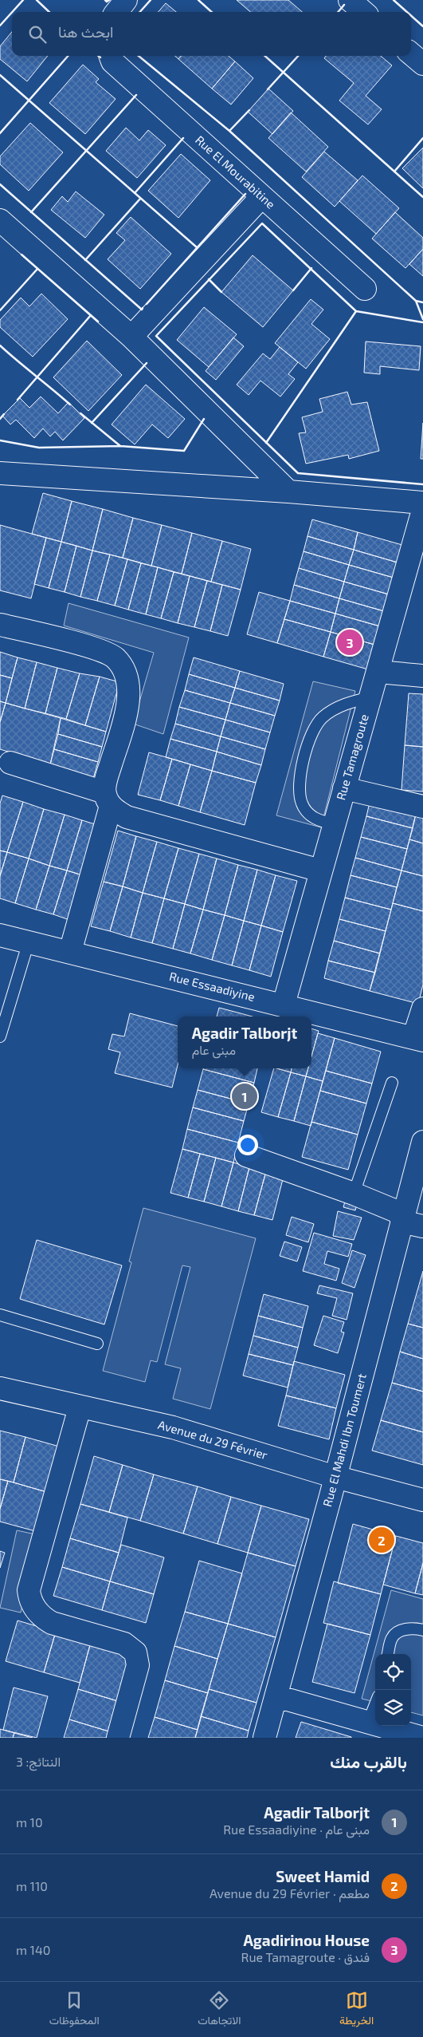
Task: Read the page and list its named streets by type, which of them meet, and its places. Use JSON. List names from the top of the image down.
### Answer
{
  "streets": {
    "street": [
      "Rue El Mourabitine",
      "Rue Tamagroute",
      "Rue Essaadiyine",
      "Avenue du 29 Février",
      "Rue El Mahdi Ibn Toumert"
    ]
  },
  "crossings": [
    ["Rue Tamagroute", "Rue Essaadiyine"],
    ["Avenue du 29 Février", "Rue El Mahdi Ibn Toumert"]
  ],
  "page": {
    "search": "ابحث هنا",
    "pins": ["3", "1", "2"],
    "popup": ["Agadir Talborjt", "مبنى عام"],
    "heading": ["بالقرب منك", "النتائج: 3"],
    "list": [
      {
        "mark": "1",
        "name": "Agadir Talborjt",
        "note": "مبنى عام · Rue Essaadiyine",
        "value": "10 m"
      },
      {
        "mark": "2",
        "name": "Sweet Hamid",
        "note": "مطعم · Avenue du 29 Février",
        "value": "110 m"
      },
      {
        "mark": "3",
        "name": "Agadirinou House",
        "note": "فندق · Rue Tamagroute",
        "value": "140 m"
      }
    ],
    "nav": ["الخريطة", "الاتجاهات", "المحفوظات"]
  }
}
